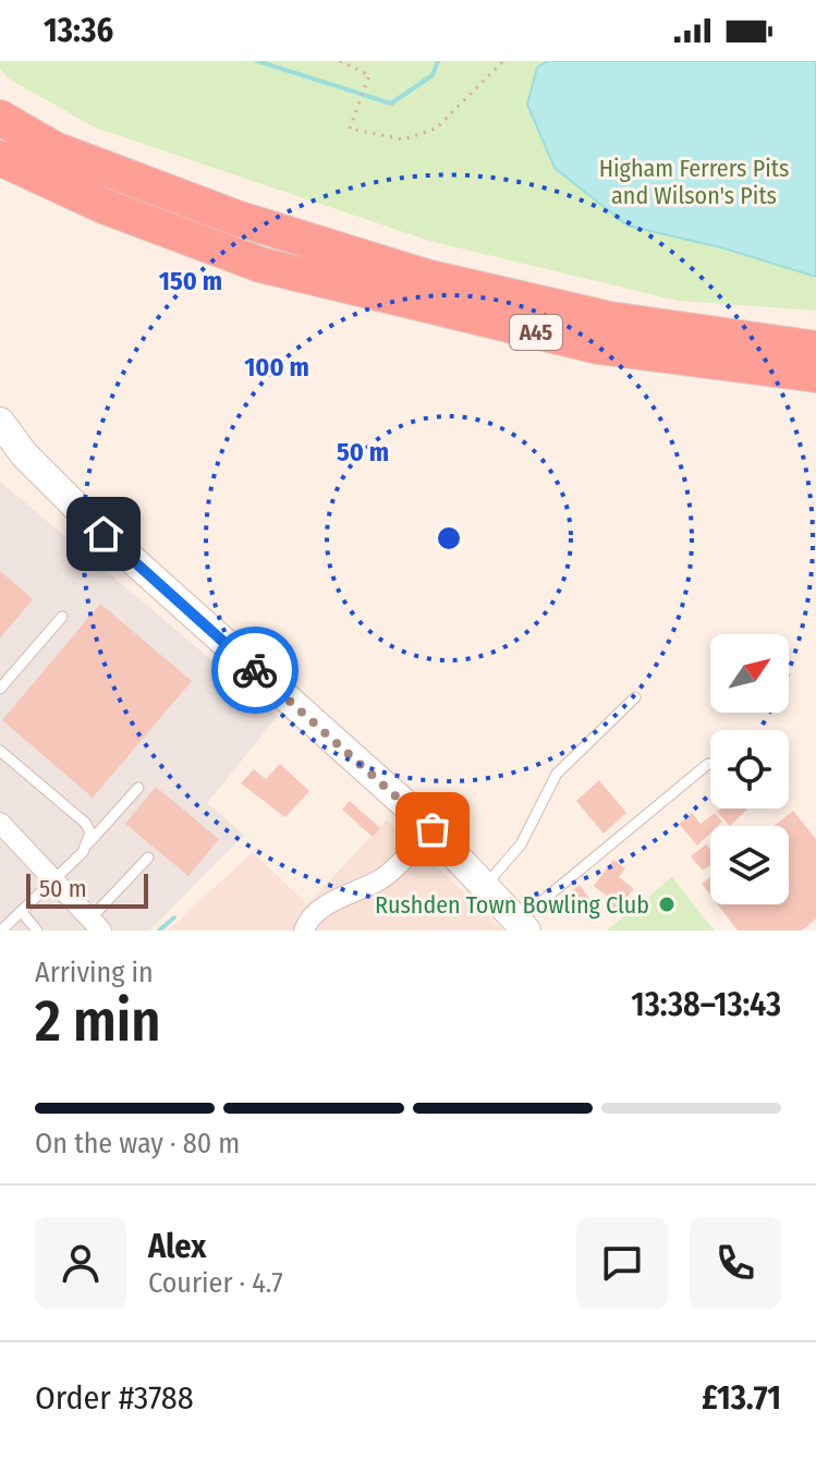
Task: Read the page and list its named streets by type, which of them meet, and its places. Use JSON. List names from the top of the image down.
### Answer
{
  "streets": {
    "highway": ["A45"]
  },
  "parks": ["Higham Ferrers Pits and Wilson's Pits"],
  "places": ["Rushden Town Bowling Club"],
  "scale_bar": "50 m",
  "north": "top right",
  "page": {
    "status": "13:36",
    "scale": "50 m",
    "heading": ["2 min", "Arriving in", "13:38–13:43"],
    "panel": [
      "Alex",
      "Courier · 4.7",
      "Order #3788",
      "£13.71"
    ],
    "bar": "On the way · 80 m"
  },
  "rings": ["150 m", "100 m", "50 m"]
}
